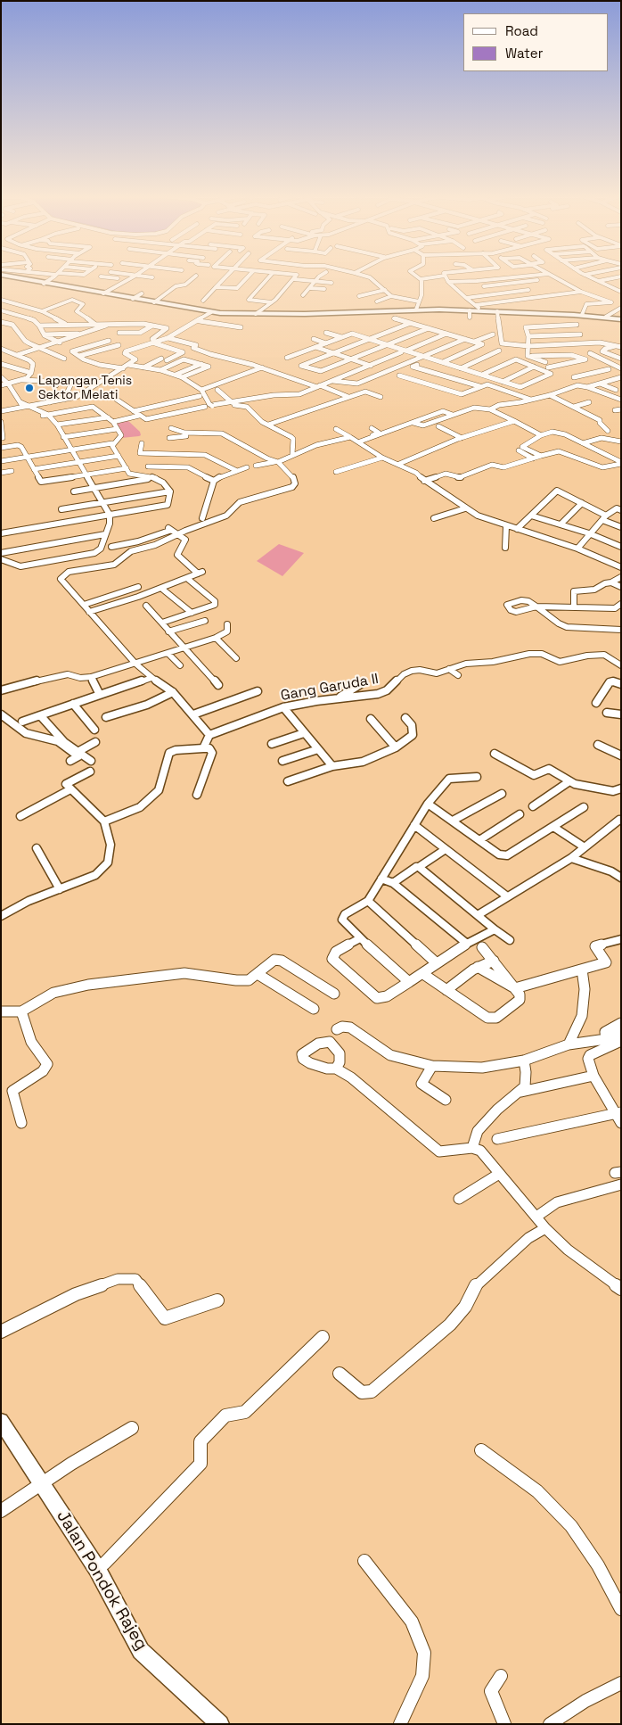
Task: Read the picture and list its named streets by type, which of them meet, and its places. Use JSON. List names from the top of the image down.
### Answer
{
  "streets": {
    "street": ["Gang Garuda II", "Jalan Pondok Rajeg"]
  },
  "places": ["Lapangan Tenis Sektor Melati"],
  "legend": ["Road", "Water"]
}
